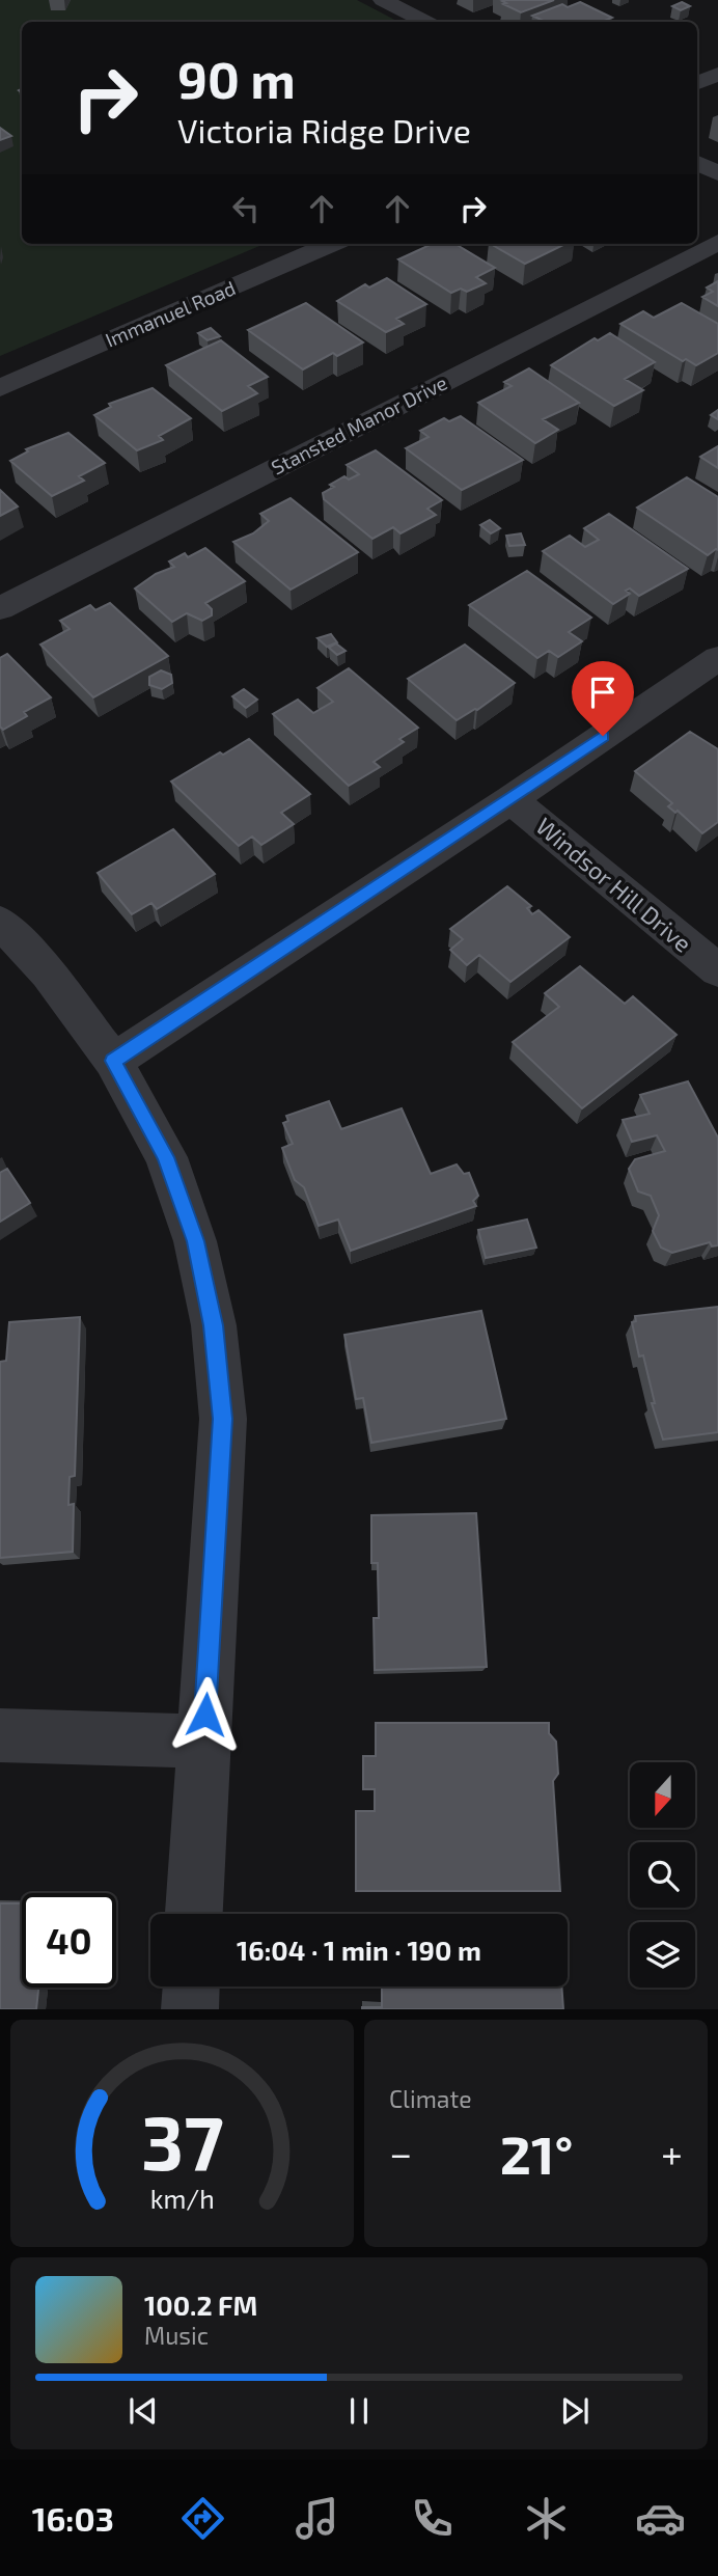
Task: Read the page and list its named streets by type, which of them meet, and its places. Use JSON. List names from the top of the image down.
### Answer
{
  "streets": {
    "street": ["Immanuel Road", "Stansted Manor Drive", "Windsor Hill Drive"]
  },
  "north": "bottom",
  "page": {
    "turn": ["90 m", "Victoria Ridge Drive"],
    "limit": "40",
    "trip": "16:04 · 1 min · 190 m",
    "tile": "Climate",
    "heat": ["−", "21°", "+"],
    "song": ["100.2 FM", "Music"],
    "tabs": "16:03",
    "gauge": ["37", "km/h"]
  }
}
